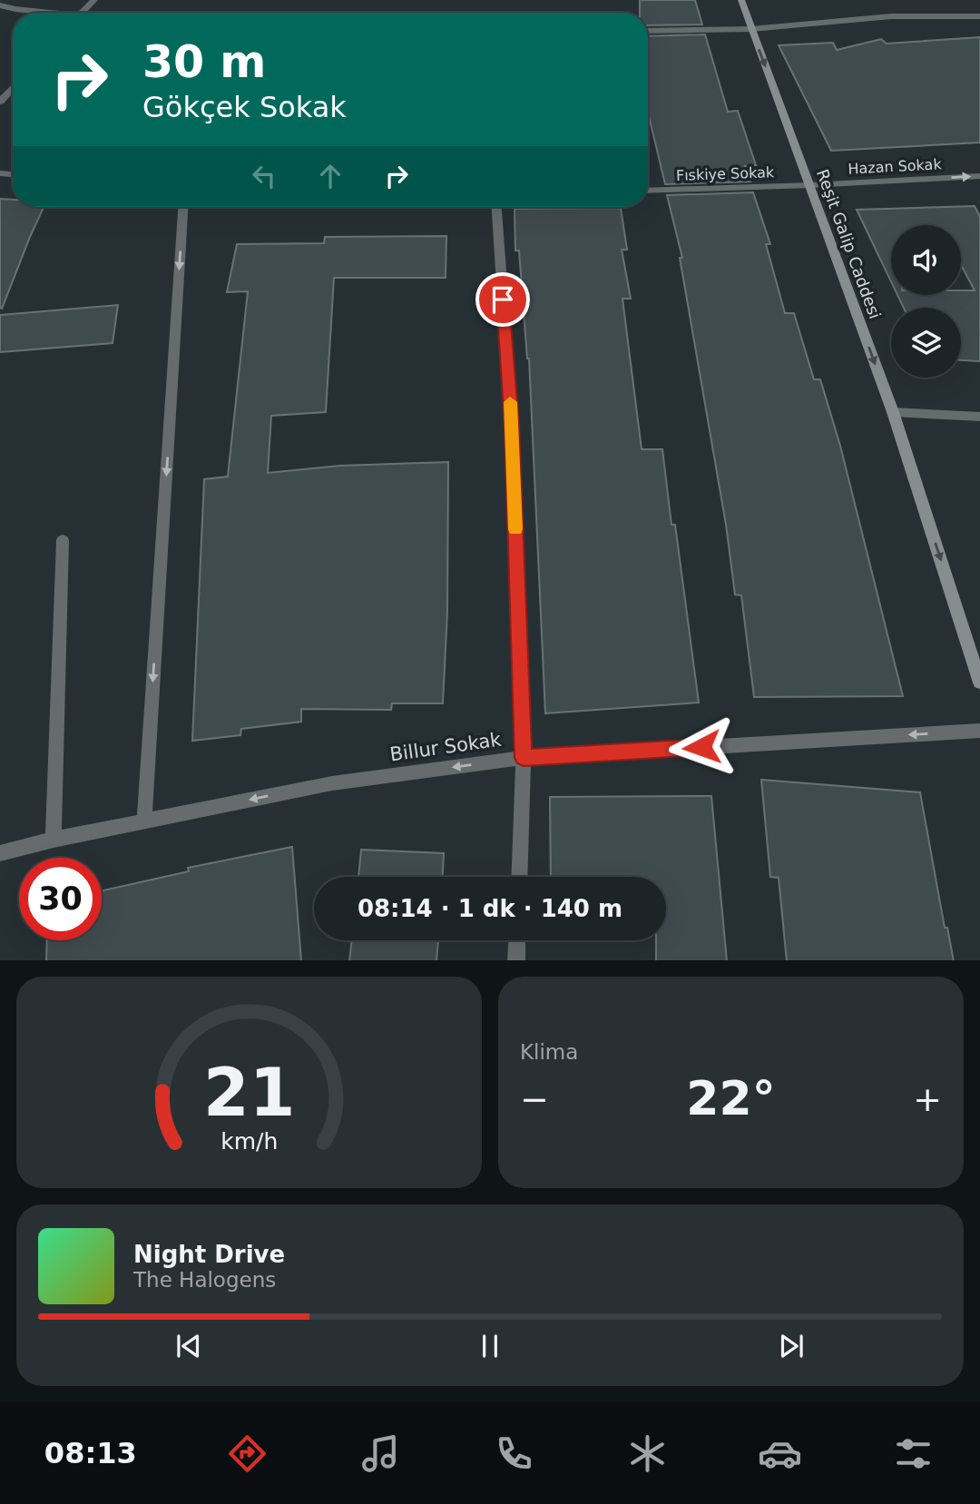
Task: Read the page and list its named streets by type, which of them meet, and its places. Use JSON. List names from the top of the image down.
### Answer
{
  "streets": {
    "main road": ["Reşit Galip Caddesi"],
    "street": ["Hazan Sokak", "Fıskiye Sokak", "Billur Sokak"]
  },
  "crossings": [
    ["Hazan Sokak", "Fıskiye Sokak"],
    ["Hazan Sokak", "Reşit Galip Caddesi"],
    ["Fıskiye Sokak", "Reşit Galip Caddesi"]
  ],
  "one_way": ["Hazan Sokak", "Reşit Galip Caddesi", "Billur Sokak"],
  "page": {
    "turn": ["30 m", "Gökçek Sokak"],
    "limit": "30",
    "trip": "08:14 · 1 dk · 140 m",
    "tile": "Klima",
    "heat": ["−", "22°", "+"],
    "song": ["Night Drive", "The Halogens"],
    "tabs": "08:13",
    "gauge": ["21", "km/h"]
  }
}
